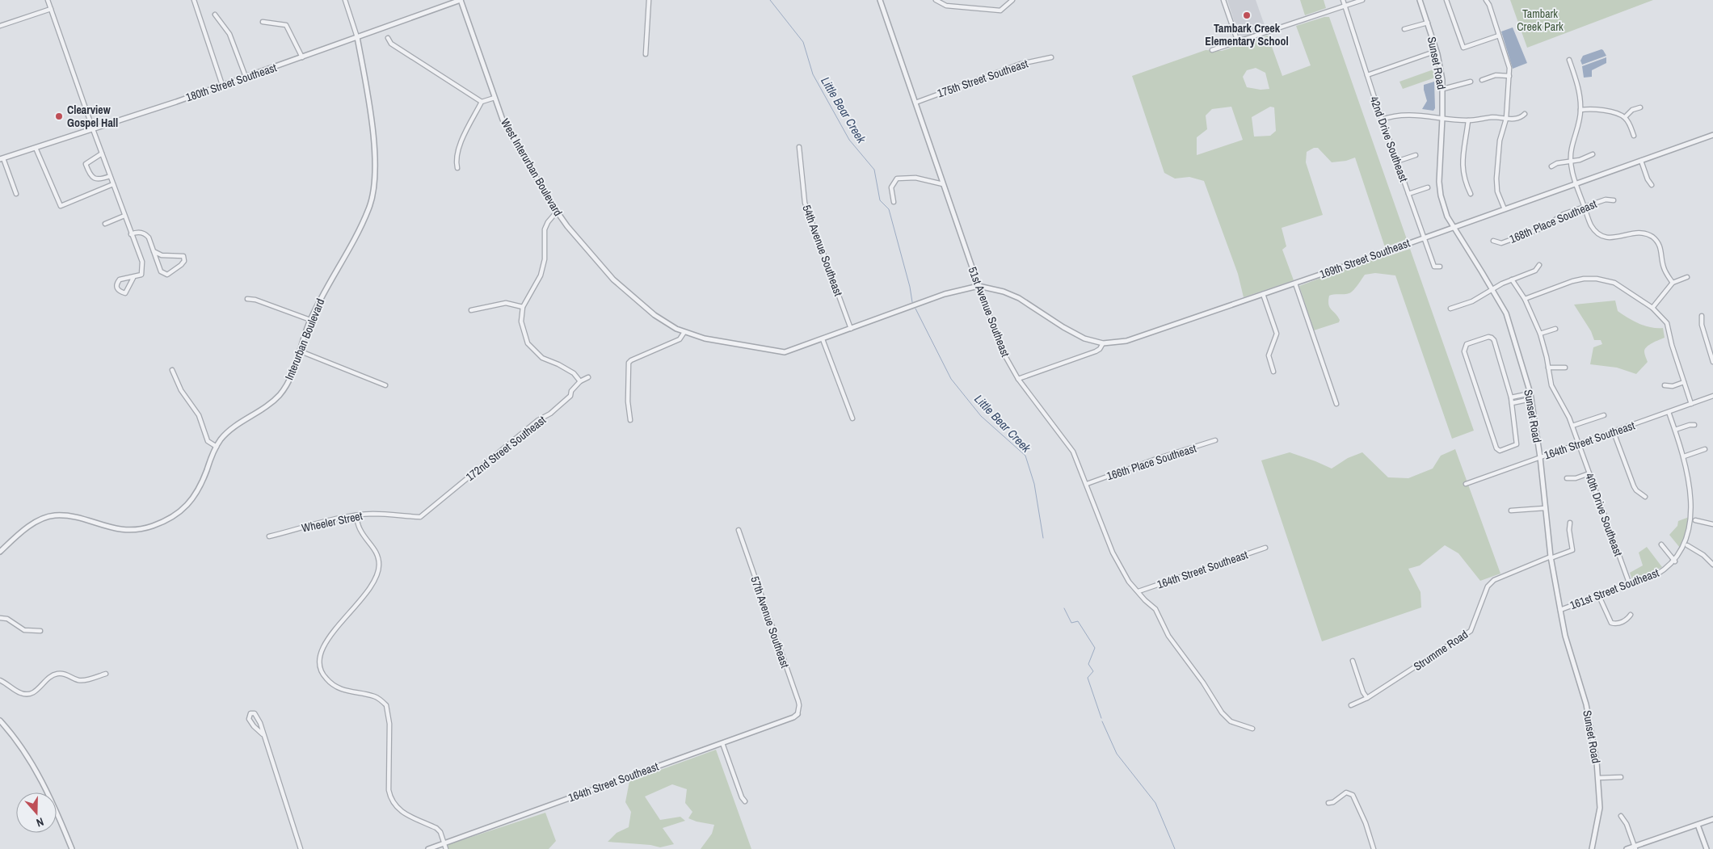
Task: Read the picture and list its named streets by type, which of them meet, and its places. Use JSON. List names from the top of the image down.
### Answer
{
  "streets": {
    "street": [
      "Sunset Road",
      "175th Street Southeast",
      "180th Street Southeast",
      "42nd Drive Southeast",
      "West Interurban Boulevard",
      "168th Place Southeast",
      "54th Avenue Southeast",
      "169th Street Southeast",
      "51st Avenue Southeast",
      "Interurban Boulevard",
      "164th Street Southeast",
      "172nd Street Southeast",
      "166th Place Southeast",
      "40th Drive Southeast",
      "Wheeler Street",
      "161st Street Southeast",
      "57th Avenue Southeast",
      "Strumme Road"
    ]
  },
  "crossings": [
    ["Sunset Road", "169th Street Southeast"],
    ["Sunset Road", "164th Street Southeast"],
    ["Sunset Road", "161st Street Southeast"],
    ["Sunset Road", "Strumme Road"],
    ["175th Street Southeast", "51st Avenue Southeast"],
    ["180th Street Southeast", "West Interurban Boulevard"],
    ["180th Street Southeast", "Interurban Boulevard"],
    ["42nd Drive Southeast", "169th Street Southeast"],
    ["West Interurban Boulevard", "54th Avenue Southeast"],
    ["West Interurban Boulevard", "51st Avenue Southeast"],
    ["169th Street Southeast", "51st Avenue Southeast"],
    ["51st Avenue Southeast", "164th Street Southeast"],
    ["51st Avenue Southeast", "166th Place Southeast"],
    ["164th Street Southeast", "40th Drive Southeast"],
    ["164th Street Southeast", "161st Street Southeast"],
    ["164th Street Southeast", "57th Avenue Southeast"],
    ["172nd Street Southeast", "Wheeler Street"],
    ["40th Drive Southeast", "161st Street Southeast"]
  ],
  "water": ["Little Bear Creek"],
  "parks": ["Tambark Creek Park"],
  "places": ["Tambark Creek Elementary School", "Clearview Gospel Hall"],
  "north": "bottom"
}
